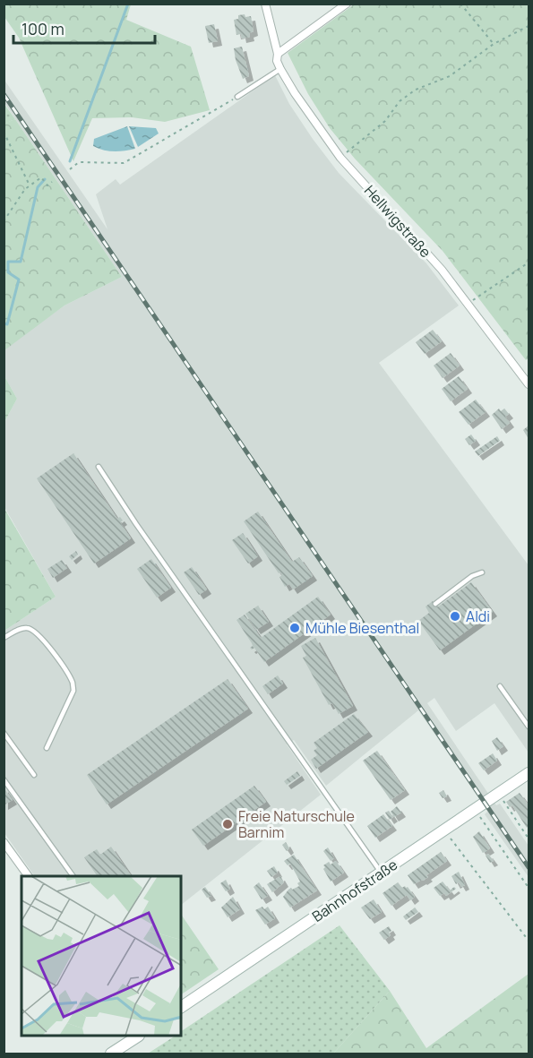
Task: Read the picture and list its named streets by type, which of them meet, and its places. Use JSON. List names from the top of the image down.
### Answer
{
  "streets": {
    "main road": ["Bahnhofstraße"],
    "street": ["Hellwigstraße"]
  },
  "places": ["Aldi", "Mühle Biesenthal", "Freie Naturschule Barnim"],
  "scale_bar": "100 m"
}
